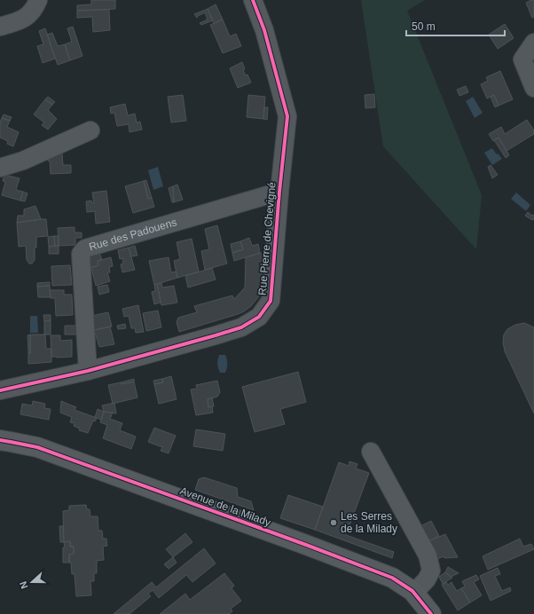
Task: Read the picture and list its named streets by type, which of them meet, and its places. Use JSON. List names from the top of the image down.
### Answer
{
  "streets": {
    "main road": ["Avenue de la Milady"],
    "street": ["Rue des Padouens", "Rue Pierre de Chevigné"]
  },
  "crossings": [
    ["Rue des Padouens", "Rue Pierre de Chevigné"]
  ],
  "places": ["Les Serres de la Milady"],
  "scale_bar": "50 m",
  "north": "left"
}
